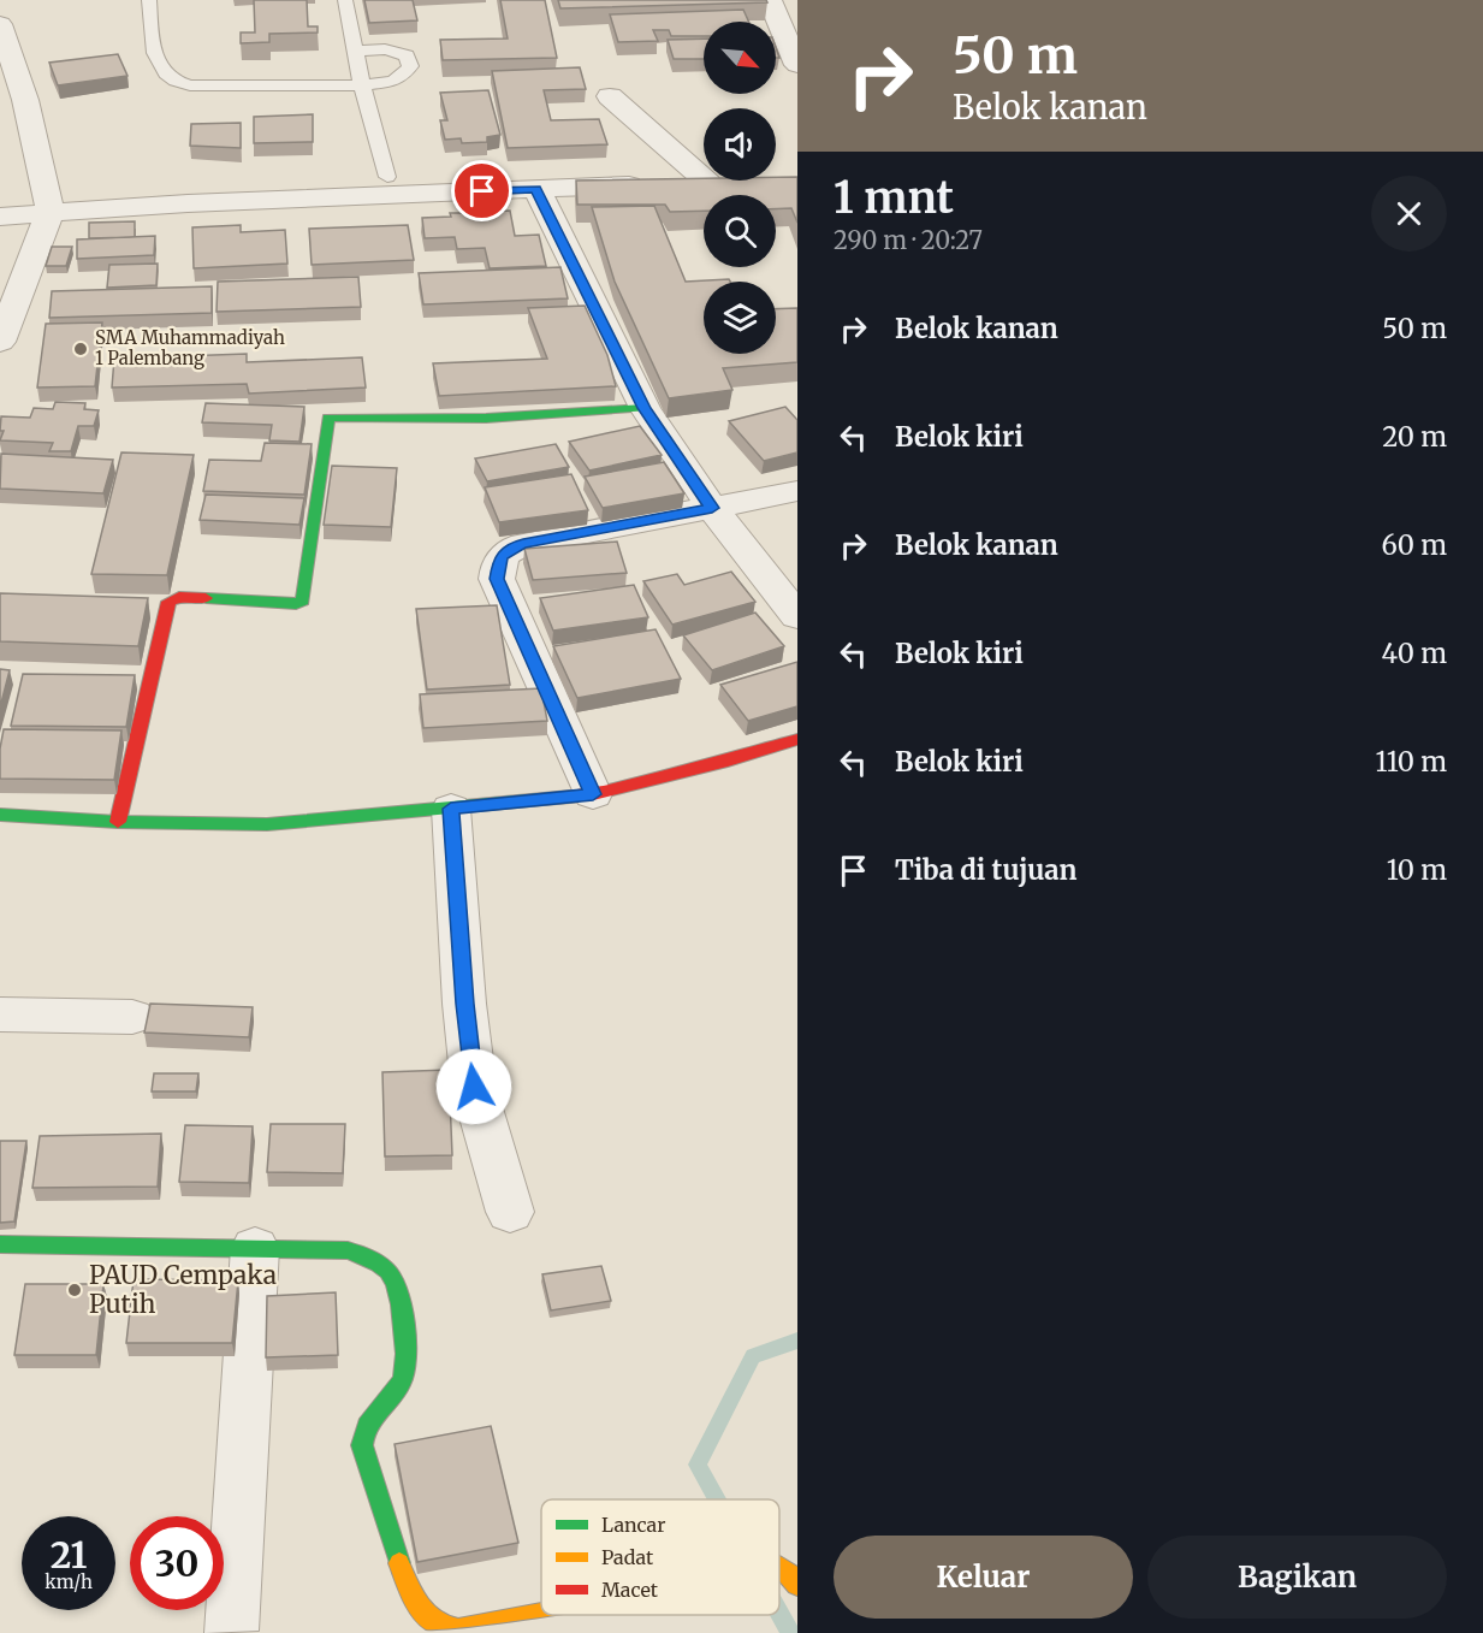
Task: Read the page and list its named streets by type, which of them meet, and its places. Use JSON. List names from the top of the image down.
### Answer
{
  "places": ["SMA Muhammadiyah 1 Palembang", "PAUD Cempaka Putih"],
  "legend": ["Lancar", "Padat", "Macet"],
  "north": "bottom right",
  "page": {
    "turn": ["50 m", "Belok kanan"],
    "heading": ["1 mnt", "290 m · 20:27"],
    "list": [
      {
        "name": "Belok kanan",
        "value": "50 m"
      },
      {
        "name": "Belok kiri",
        "value": "20 m"
      },
      {
        "name": "Belok kanan",
        "value": "60 m"
      },
      {
        "name": "Belok kiri",
        "value": "40 m"
      },
      {
        "name": "Belok kiri",
        "value": "110 m"
      },
      {
        "name": "Tiba di tujuan",
        "value": "10 m"
      }
    ],
    "speed": "21 km/h",
    "limit": "30",
    "buttons": ["Keluar", "Bagikan"]
  }
}
